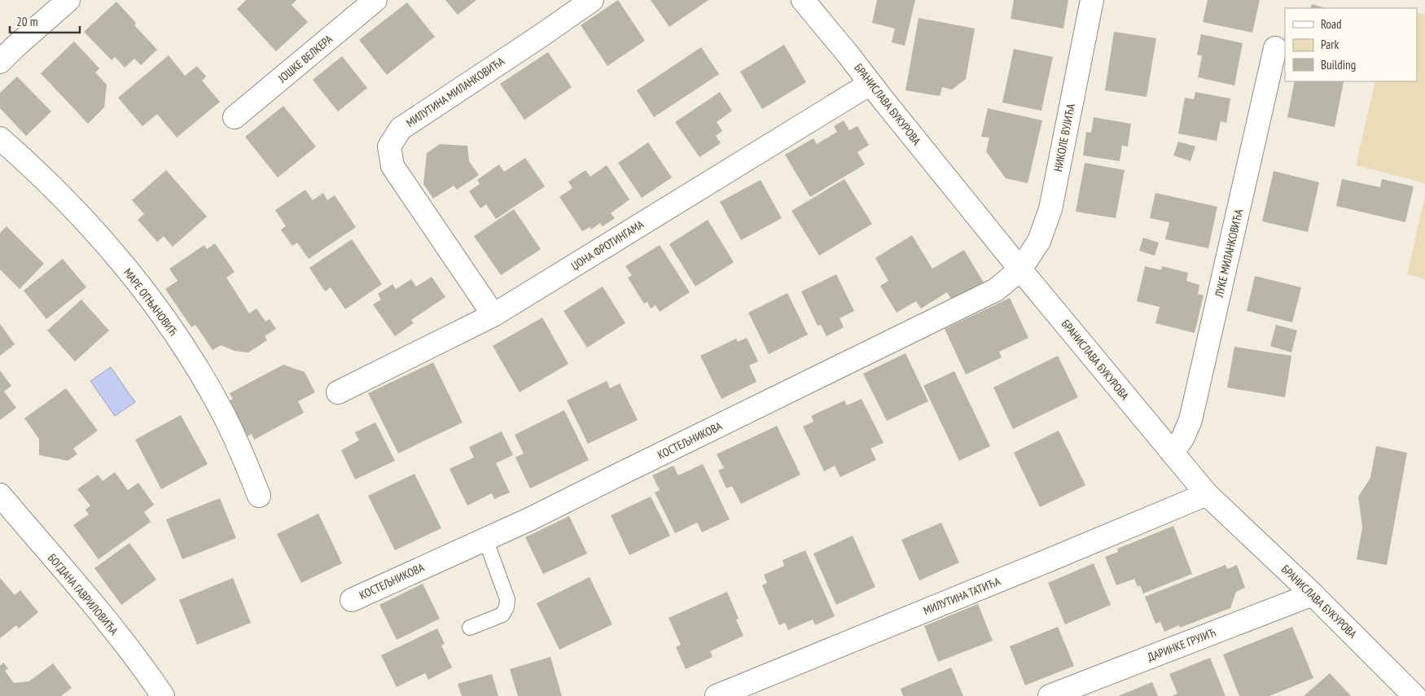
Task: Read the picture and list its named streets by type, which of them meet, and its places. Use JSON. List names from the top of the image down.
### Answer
{
  "streets": {
    "street": [
      "ЈОШКЕ ВЕЛКЕРА",
      "МИЛУТИНА МИЛАНКОВИЋА",
      "БРАНИСЛАВА БУКУРОВА",
      "НИКОЛЕ ВУЈИЋА",
      "ЏОНА ФРОТИНГАМА",
      "ЛУКЕ МИЛАНКОВИЋА",
      "МАРЕ ОГЊАНОВИЋ",
      "КОСТЕЉНИКОВА",
      "БОГДАНА ГАВРИЛОВИЋА",
      "МИЛУТИНА ТАТИЋА",
      "ДАРИНКЕ ГРУЈИЋ"
    ]
  },
  "crossings": [
    ["МИЛУТИНА МИЛАНКОВИЋА", "ЏОНА ФРОТИНГАМА"],
    ["БРАНИСЛАВА БУКУРОВА", "НИКОЛЕ ВУЈИЋА"],
    ["БРАНИСЛАВА БУКУРОВА", "ЏОНА ФРОТИНГАМА"],
    ["БРАНИСЛАВА БУКУРОВА", "ЛУКЕ МИЛАНКОВИЋА"],
    ["БРАНИСЛАВА БУКУРОВА", "КОСТЕЉНИКОВА"],
    ["БРАНИСЛАВА БУКУРОВА", "МИЛУТИНА ТАТИЋА"],
    ["БРАНИСЛАВА БУКУРОВА", "ДАРИНКЕ ГРУЈИЋ"],
    ["НИКОЛЕ ВУЈИЋА", "КОСТЕЉНИКОВА"]
  ],
  "legend": ["Road", "Park", "Building"],
  "scale_bar": "20 m"
}
